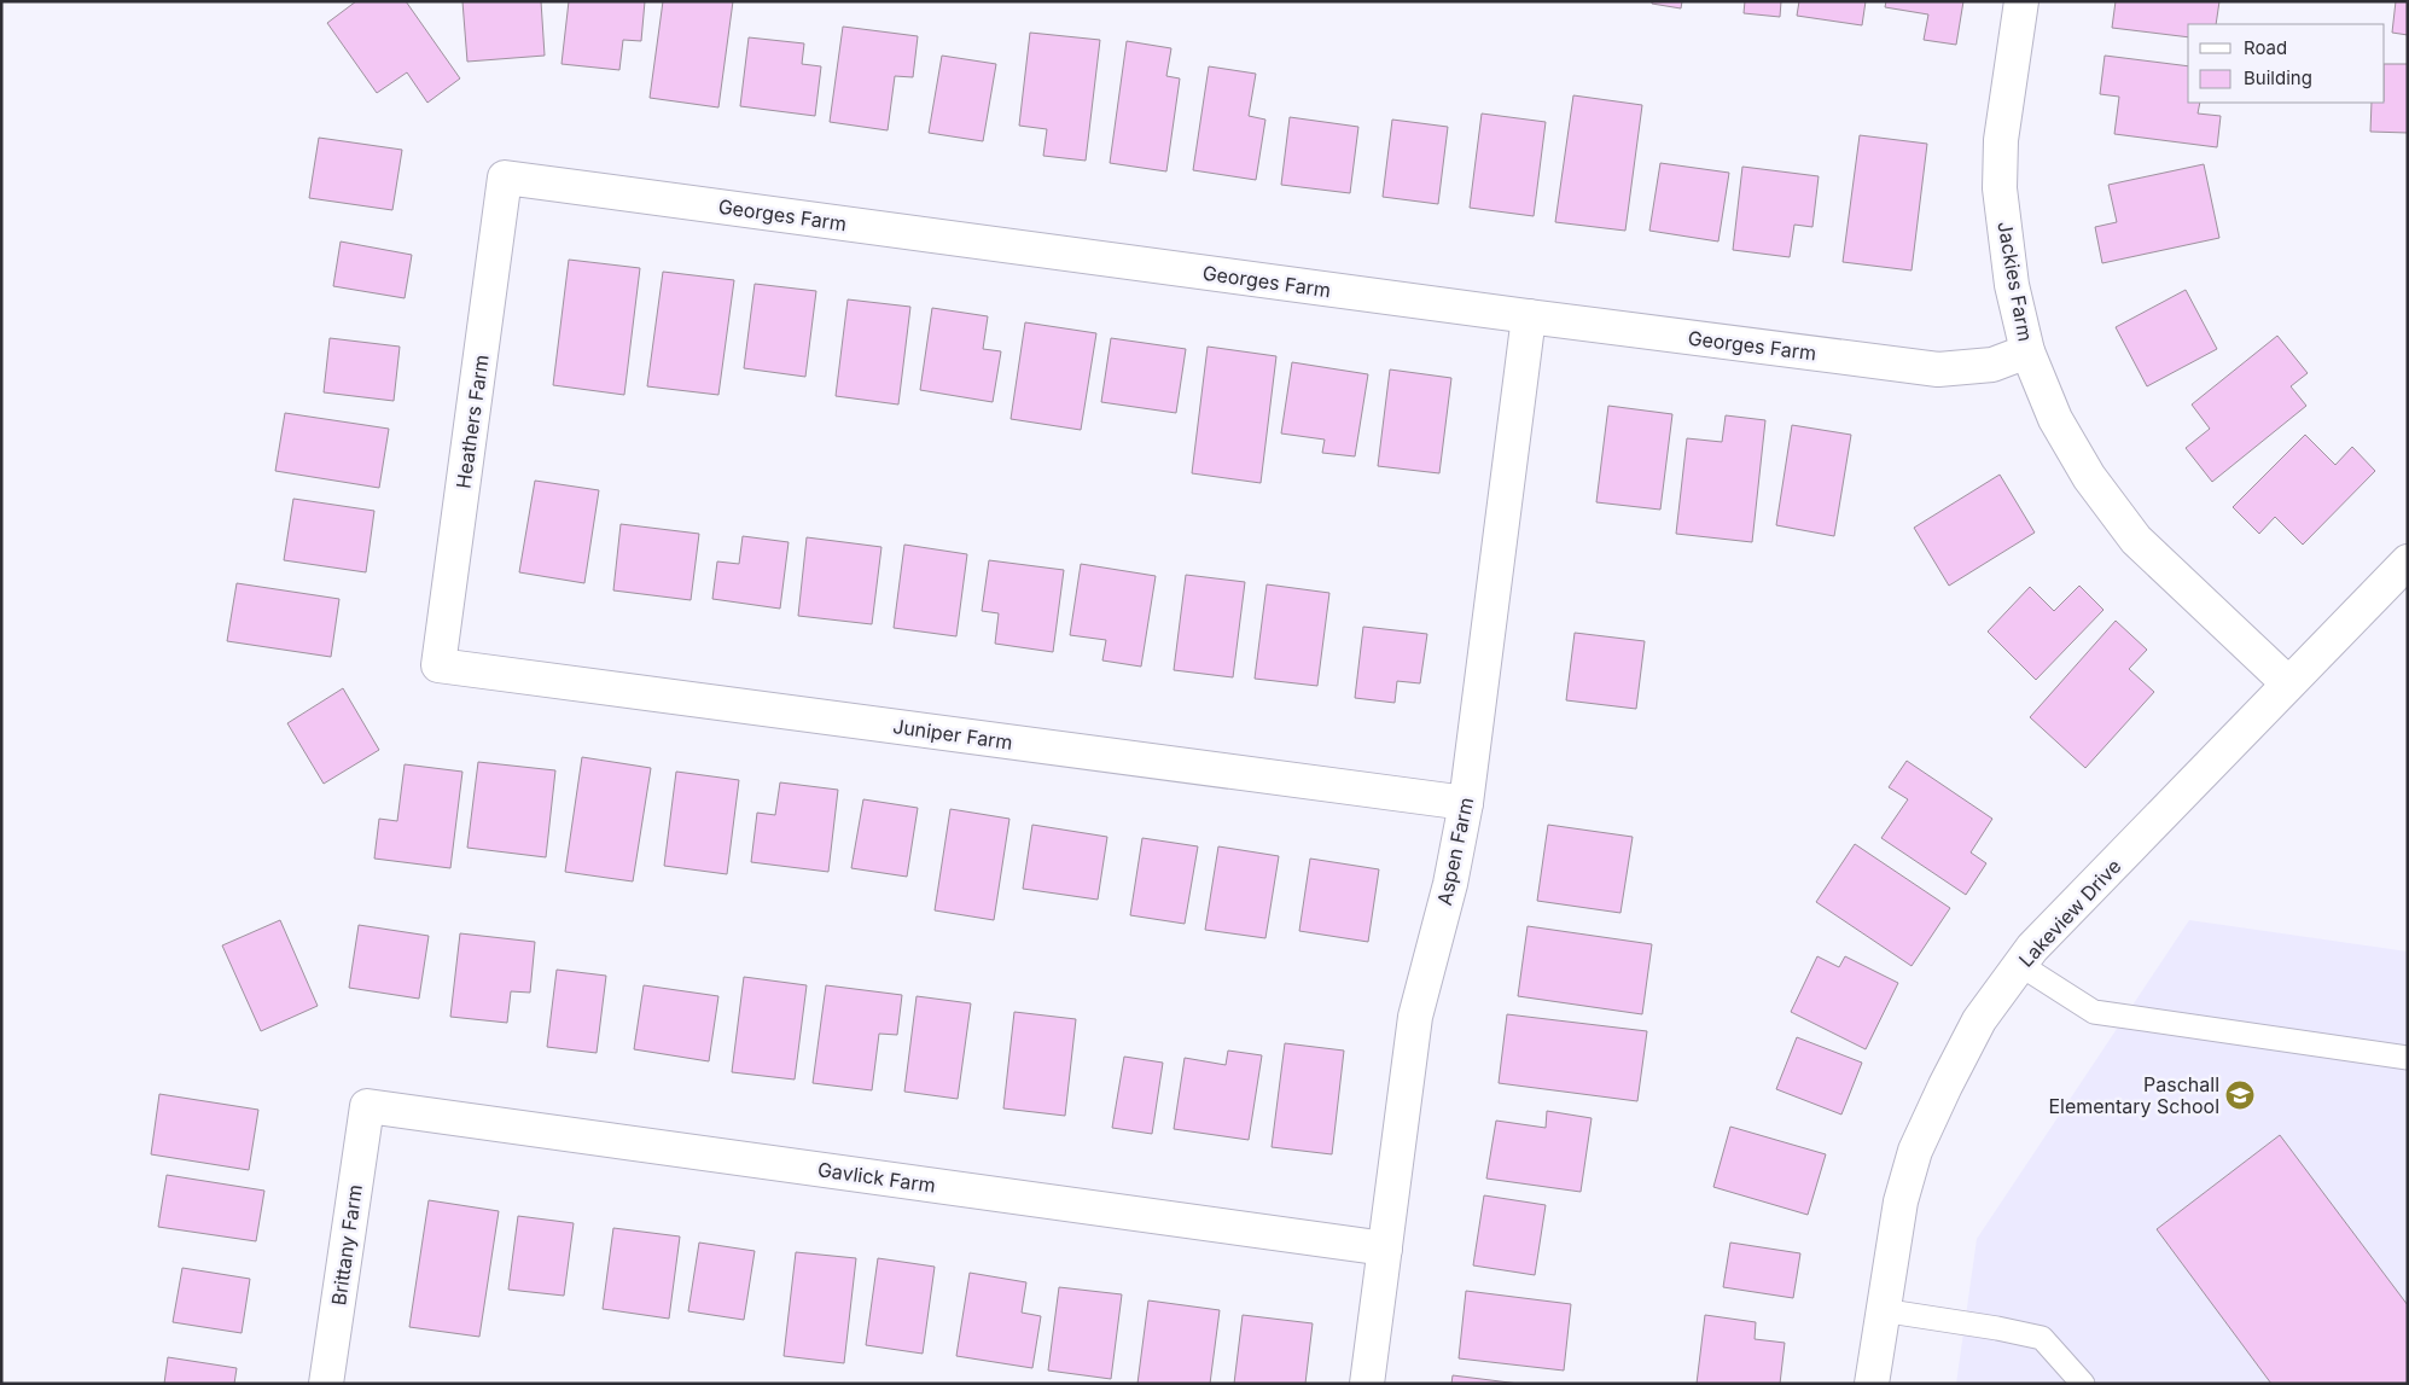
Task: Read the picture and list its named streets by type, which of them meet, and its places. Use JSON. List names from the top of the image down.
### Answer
{
  "streets": {
    "street": [
      "Georges Farm",
      "Jackies Farm",
      "Heathers Farm",
      "Juniper Farm",
      "Aspen Farm",
      "Lakeview Drive",
      "Gavlick Farm",
      "Brittany Farm"
    ]
  },
  "crossings": [
    ["Georges Farm", "Jackies Farm"],
    ["Georges Farm", "Heathers Farm"],
    ["Georges Farm", "Aspen Farm"],
    ["Jackies Farm", "Lakeview Drive"],
    ["Heathers Farm", "Juniper Farm"],
    ["Juniper Farm", "Aspen Farm"],
    ["Aspen Farm", "Gavlick Farm"],
    ["Gavlick Farm", "Brittany Farm"]
  ],
  "places": {
    "school or university": ["Paschall Elementary School"]
  },
  "legend": ["Road", "Building"]
}
